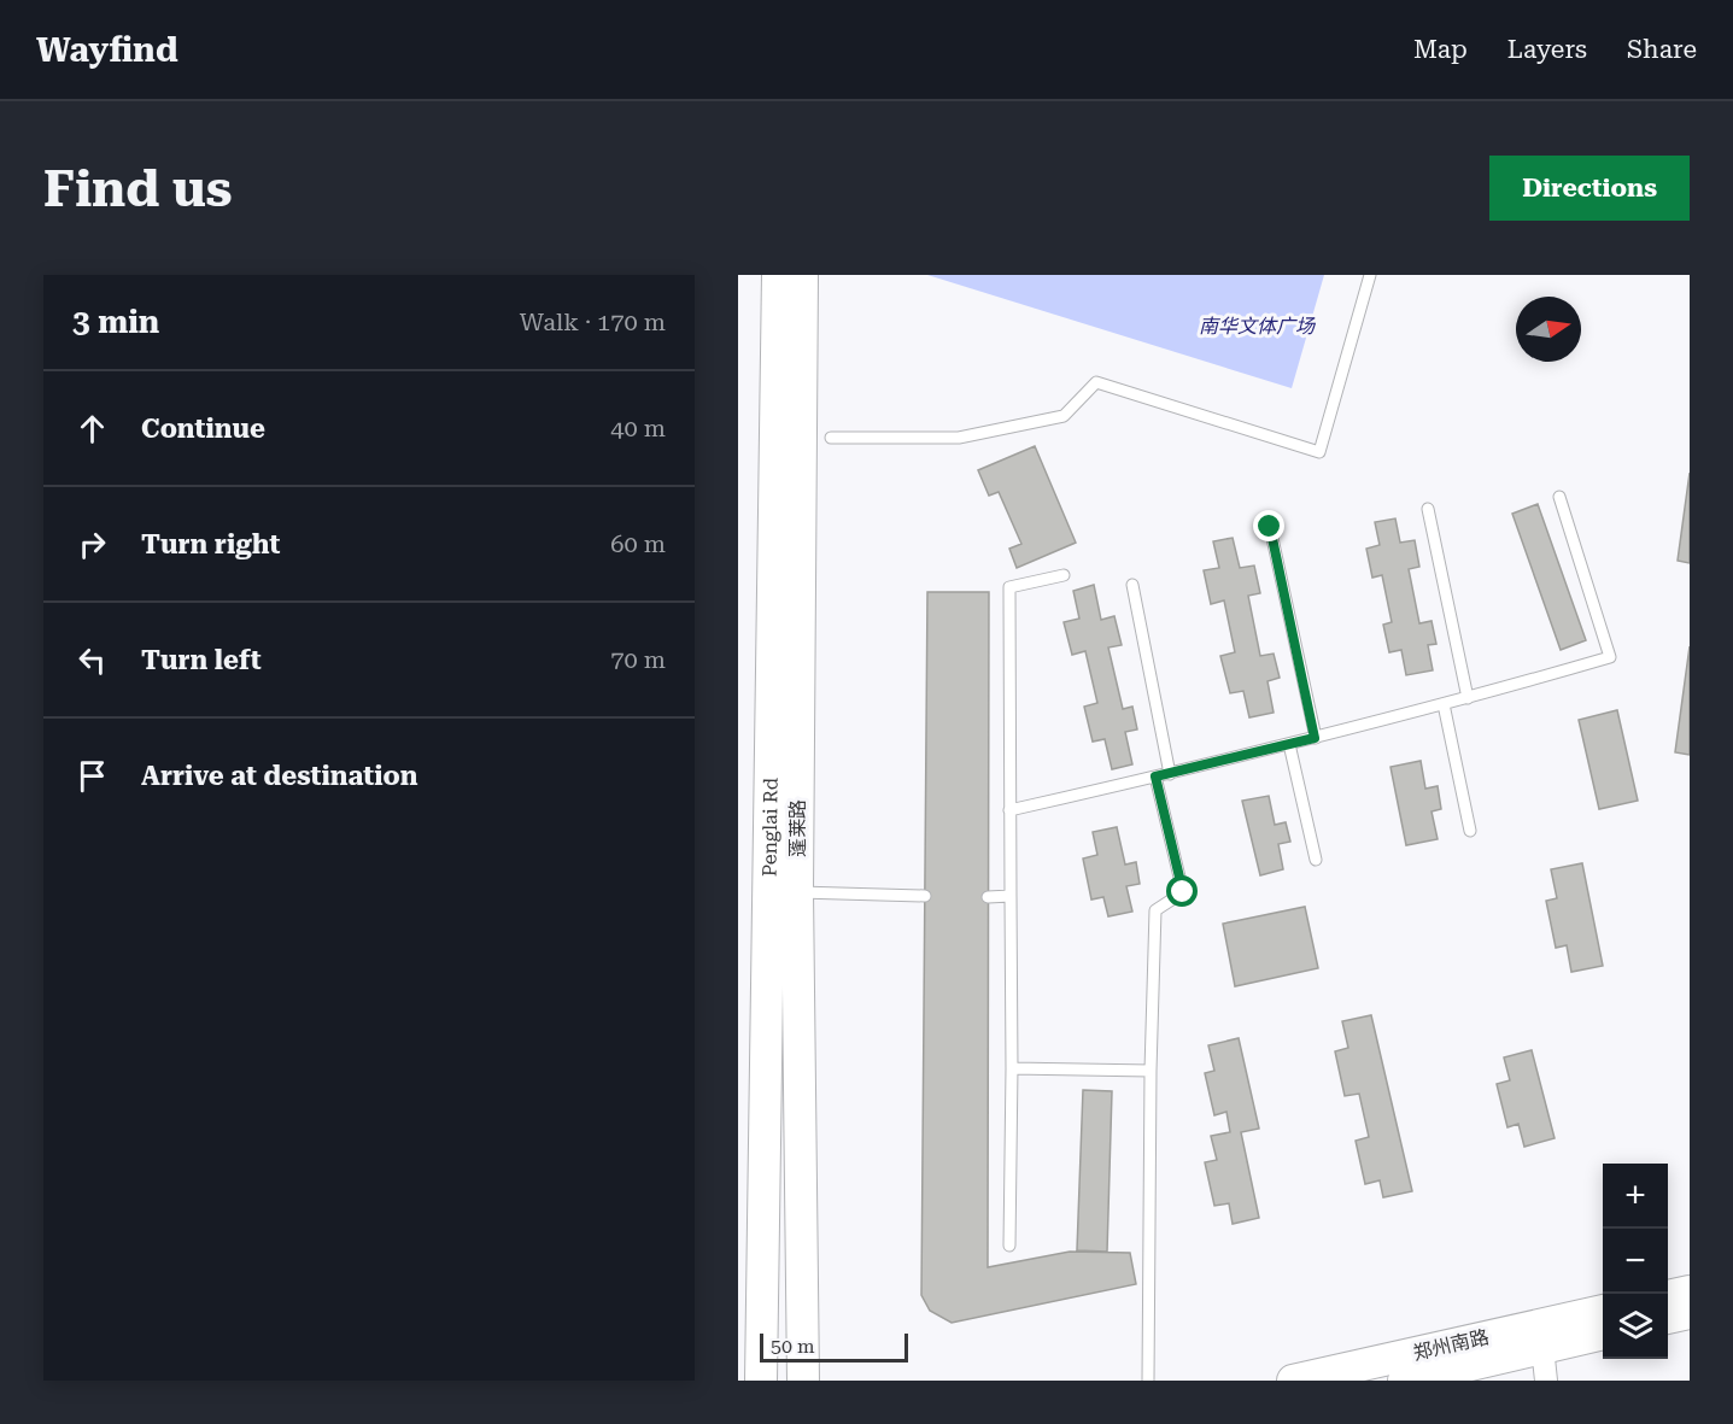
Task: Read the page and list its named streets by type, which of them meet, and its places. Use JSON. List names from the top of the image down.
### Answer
{
  "streets": {
    "main road": ["Penglai Rd", "蓬莱路", "郑州南路"]
  },
  "parks": ["南华文体广场"],
  "scale_bar": "50 m",
  "north": "right",
  "page": {
    "header": "Wayfind",
    "nav": ["Map", "Layers", "Share"],
    "buttons": "Directions",
    "title": "Find us",
    "heading": ["3 min", "Walk · 170 m"],
    "list": [
      ["Continue", "40 m"],
      ["Turn right", "60 m"],
      ["Turn left", "70 m"],
      "Arrive at destination"
    ],
    "map_buttons": ["+", "−"],
    "scale": "50 m"
  }
}
